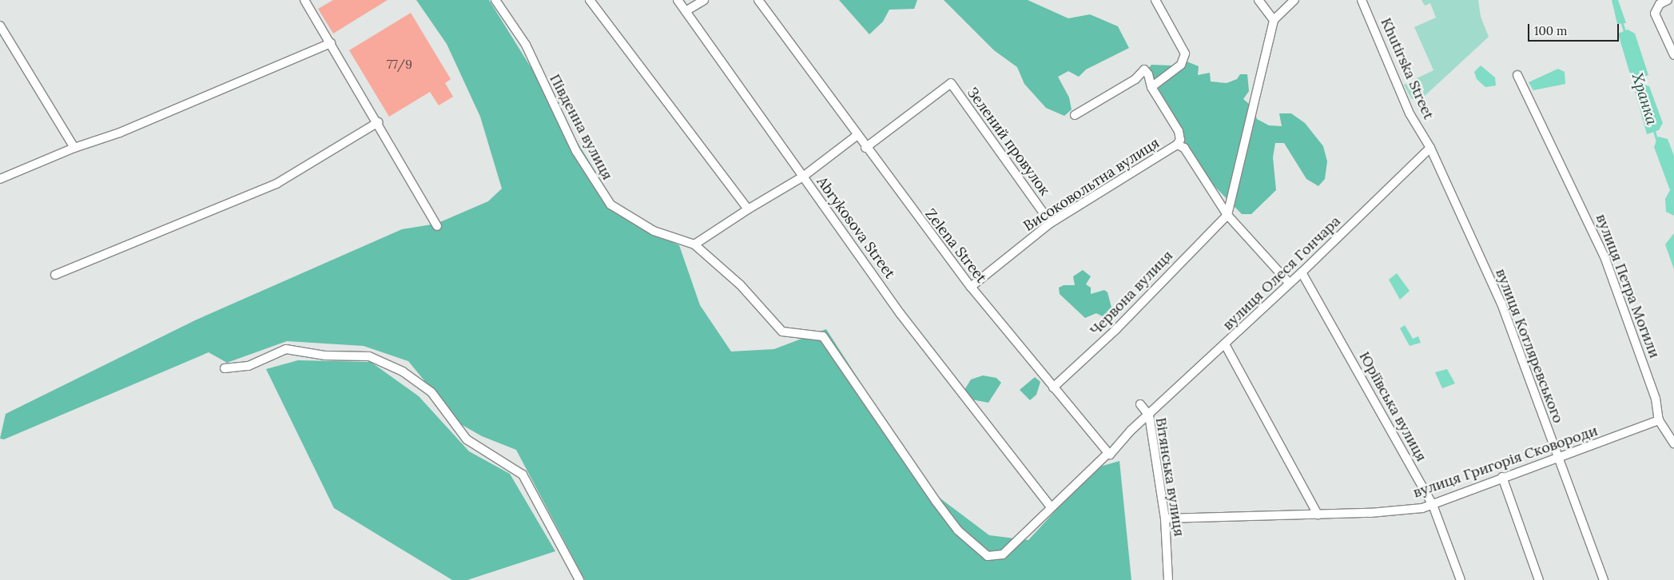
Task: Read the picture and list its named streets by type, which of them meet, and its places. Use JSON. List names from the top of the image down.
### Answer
{
  "streets": {
    "street": [
      "Khutirska Street",
      "Південна вулиця",
      "Зелений провулок",
      "Високовольтна вулиця",
      "Abrykosova Street",
      "Zelena Street",
      "вулиця Олеся Гончара",
      "вулиця Петра Могили",
      "Червона вулиця",
      "вулиця Котляревського",
      "Юріївська вулиця",
      "вулиця Григорія Сковороди",
      "Вітянська вулиця"
    ]
  },
  "crossings": [
    ["Khutirska Street", "вулиця Олеся Гончара"],
    ["Khutirska Street", "вулиця Котляревського"],
    ["Південна вулиця", "Abrykosova Street"],
    ["Зелений провулок", "Високовольтна вулиця"],
    ["Зелений провулок", "Zelena Street"],
    ["Високовольтна вулиця", "Zelena Street"],
    ["Високовольтна вулиця", "вулиця Олеся Гончара"],
    ["Високовольтна вулиця", "Червона вулиця"],
    ["Zelena Street", "Червона вулиця"],
    ["вулиця Олеся Гончара", "вулиця Котляревського"],
    ["вулиця Олеся Гончара", "Юріївська вулиця"],
    ["вулиця Олеся Гончара", "Вітянська вулиця"],
    ["вулиця Петра Могили", "вулиця Григорія Сковороди"],
    ["вулиця Котляревського", "вулиця Григорія Сковороди"],
    ["Юріївська вулиця", "вулиця Григорія Сковороди"],
    ["вулиця Григорія Сковороди", "Вітянська вулиця"]
  ],
  "water": ["Хранка"],
  "house_numbers": ["77/9"],
  "scale_bar": "100 m"
}
